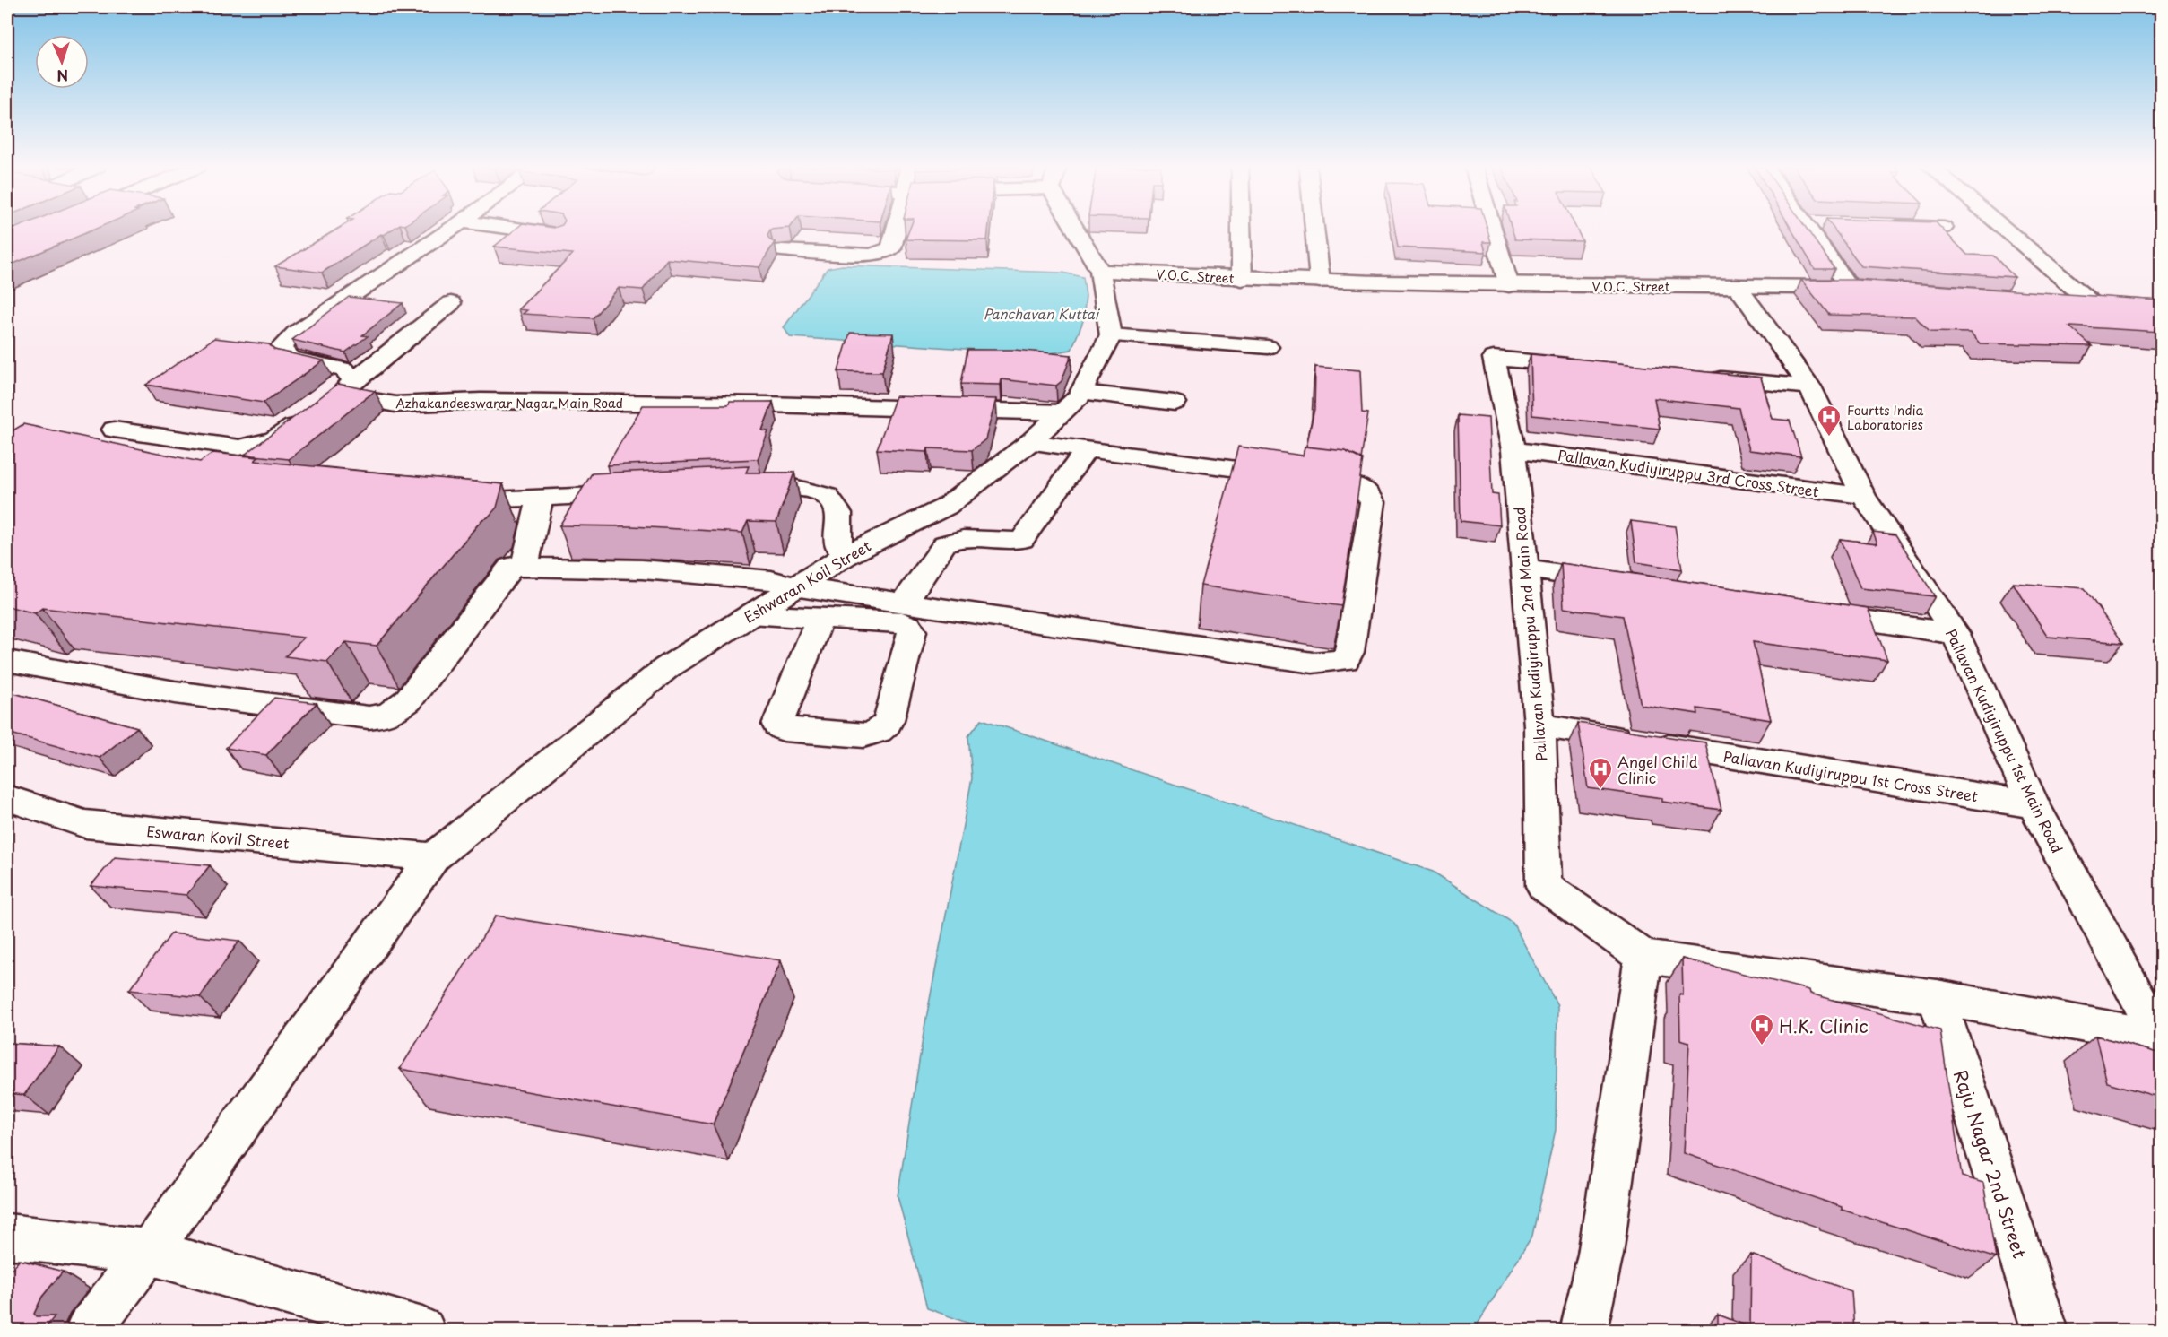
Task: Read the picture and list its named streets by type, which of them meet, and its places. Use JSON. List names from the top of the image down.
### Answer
{
  "streets": {
    "street": [
      "V.O.C. Street",
      "Azhakandeeswarar Nagar Main Road",
      "Pallavan Kudiyiruppu 3rd Cross Street",
      "Eshwaran Koil Street",
      "Pallavan Kudiyiruppu 2nd Main Road",
      "Pallavan Kudiyiruppu 1st Main Road",
      "Pallavan Kudiyiruppu 1st Cross Street",
      "Eswaran Kovil Street",
      "Raju Nagar 2nd Street"
    ]
  },
  "crossings": [
    ["V.O.C. Street", "Pallavan Kudiyiruppu 1st Main Road"],
    ["Azhakandeeswarar Nagar Main Road", "Eshwaran Koil Street"],
    ["Pallavan Kudiyiruppu 3rd Cross Street", "Pallavan Kudiyiruppu 2nd Main Road"],
    ["Pallavan Kudiyiruppu 3rd Cross Street", "Pallavan Kudiyiruppu 1st Main Road"],
    ["Eshwaran Koil Street", "Eswaran Kovil Street"],
    ["Pallavan Kudiyiruppu 2nd Main Road", "Pallavan Kudiyiruppu 1st Cross Street"],
    ["Pallavan Kudiyiruppu 1st Main Road", "Pallavan Kudiyiruppu 1st Cross Street"]
  ],
  "water": ["Panchavan Kuttai"],
  "places": {
    "hospital": ["Fourtts India Laboratories", "Angel Child Clinic", "H.K. Clinic"]
  },
  "north": "bottom"
}
